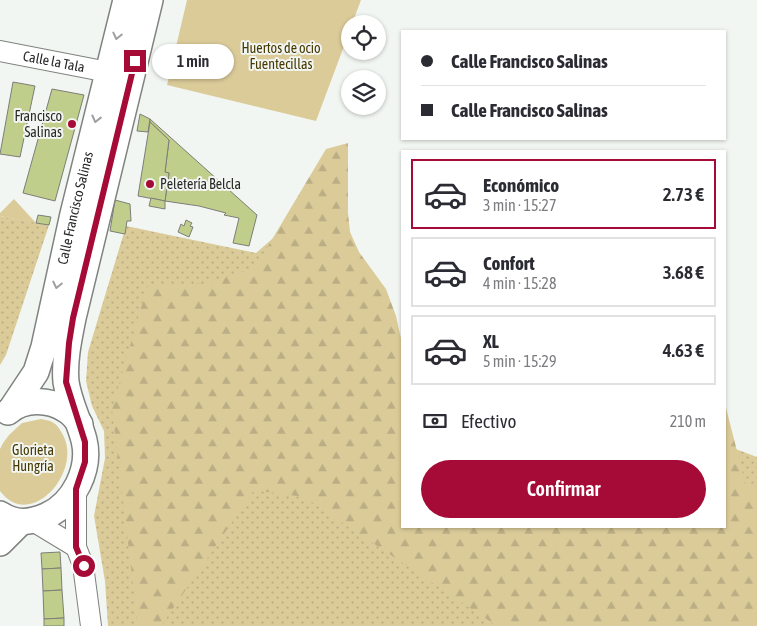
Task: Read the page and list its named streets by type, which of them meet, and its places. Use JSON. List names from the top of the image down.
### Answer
{
  "streets": {
    "main road": ["Calle Francisco Salinas"],
    "street": ["Calle la Tala"]
  },
  "crossings": [
    ["Calle la Tala", "Calle Francisco Salinas"]
  ],
  "parks": ["Huertos de ocio Fuentecillas", "Glorieta Hungría"],
  "places": ["Francisco Salinas", "Peletería Belcla"],
  "page": {
    "banner": ["Calle Francisco Salinas", "Calle Francisco Salinas"],
    "bubble": "1 min",
    "list": [
      {
        "name": "Económico",
        "note": "3 min · 15:27",
        "value": "2.73 €"
      },
      {
        "name": "Confort",
        "note": "4 min · 15:28",
        "value": "3.68 €"
      },
      {
        "name": "XL",
        "note": "5 min · 15:29",
        "value": "4.63 €"
      }
    ],
    "pay": ["Efectivo", "210 m"],
    "buttons": "Confirmar"
  }
}
